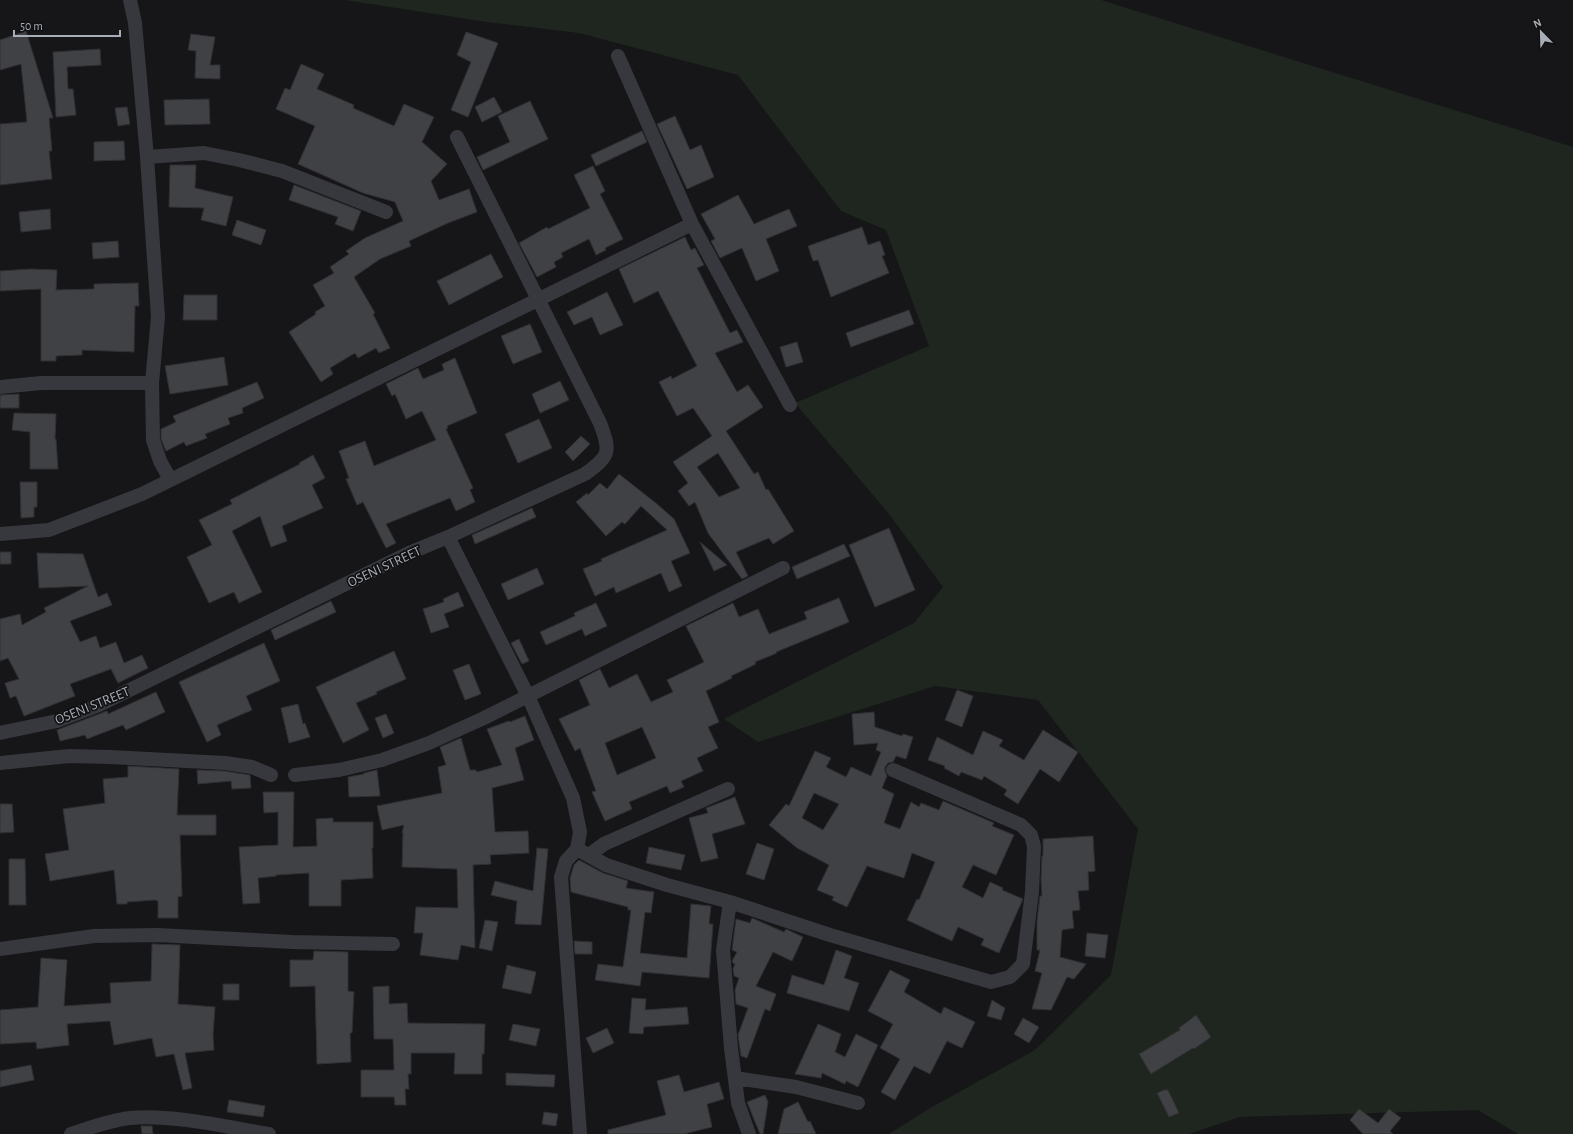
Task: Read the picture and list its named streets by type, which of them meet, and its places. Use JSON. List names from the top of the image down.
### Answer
{
  "streets": {
    "street": ["OSENI STREET"]
  },
  "scale_bar": "50 m",
  "north": "top left"
}
